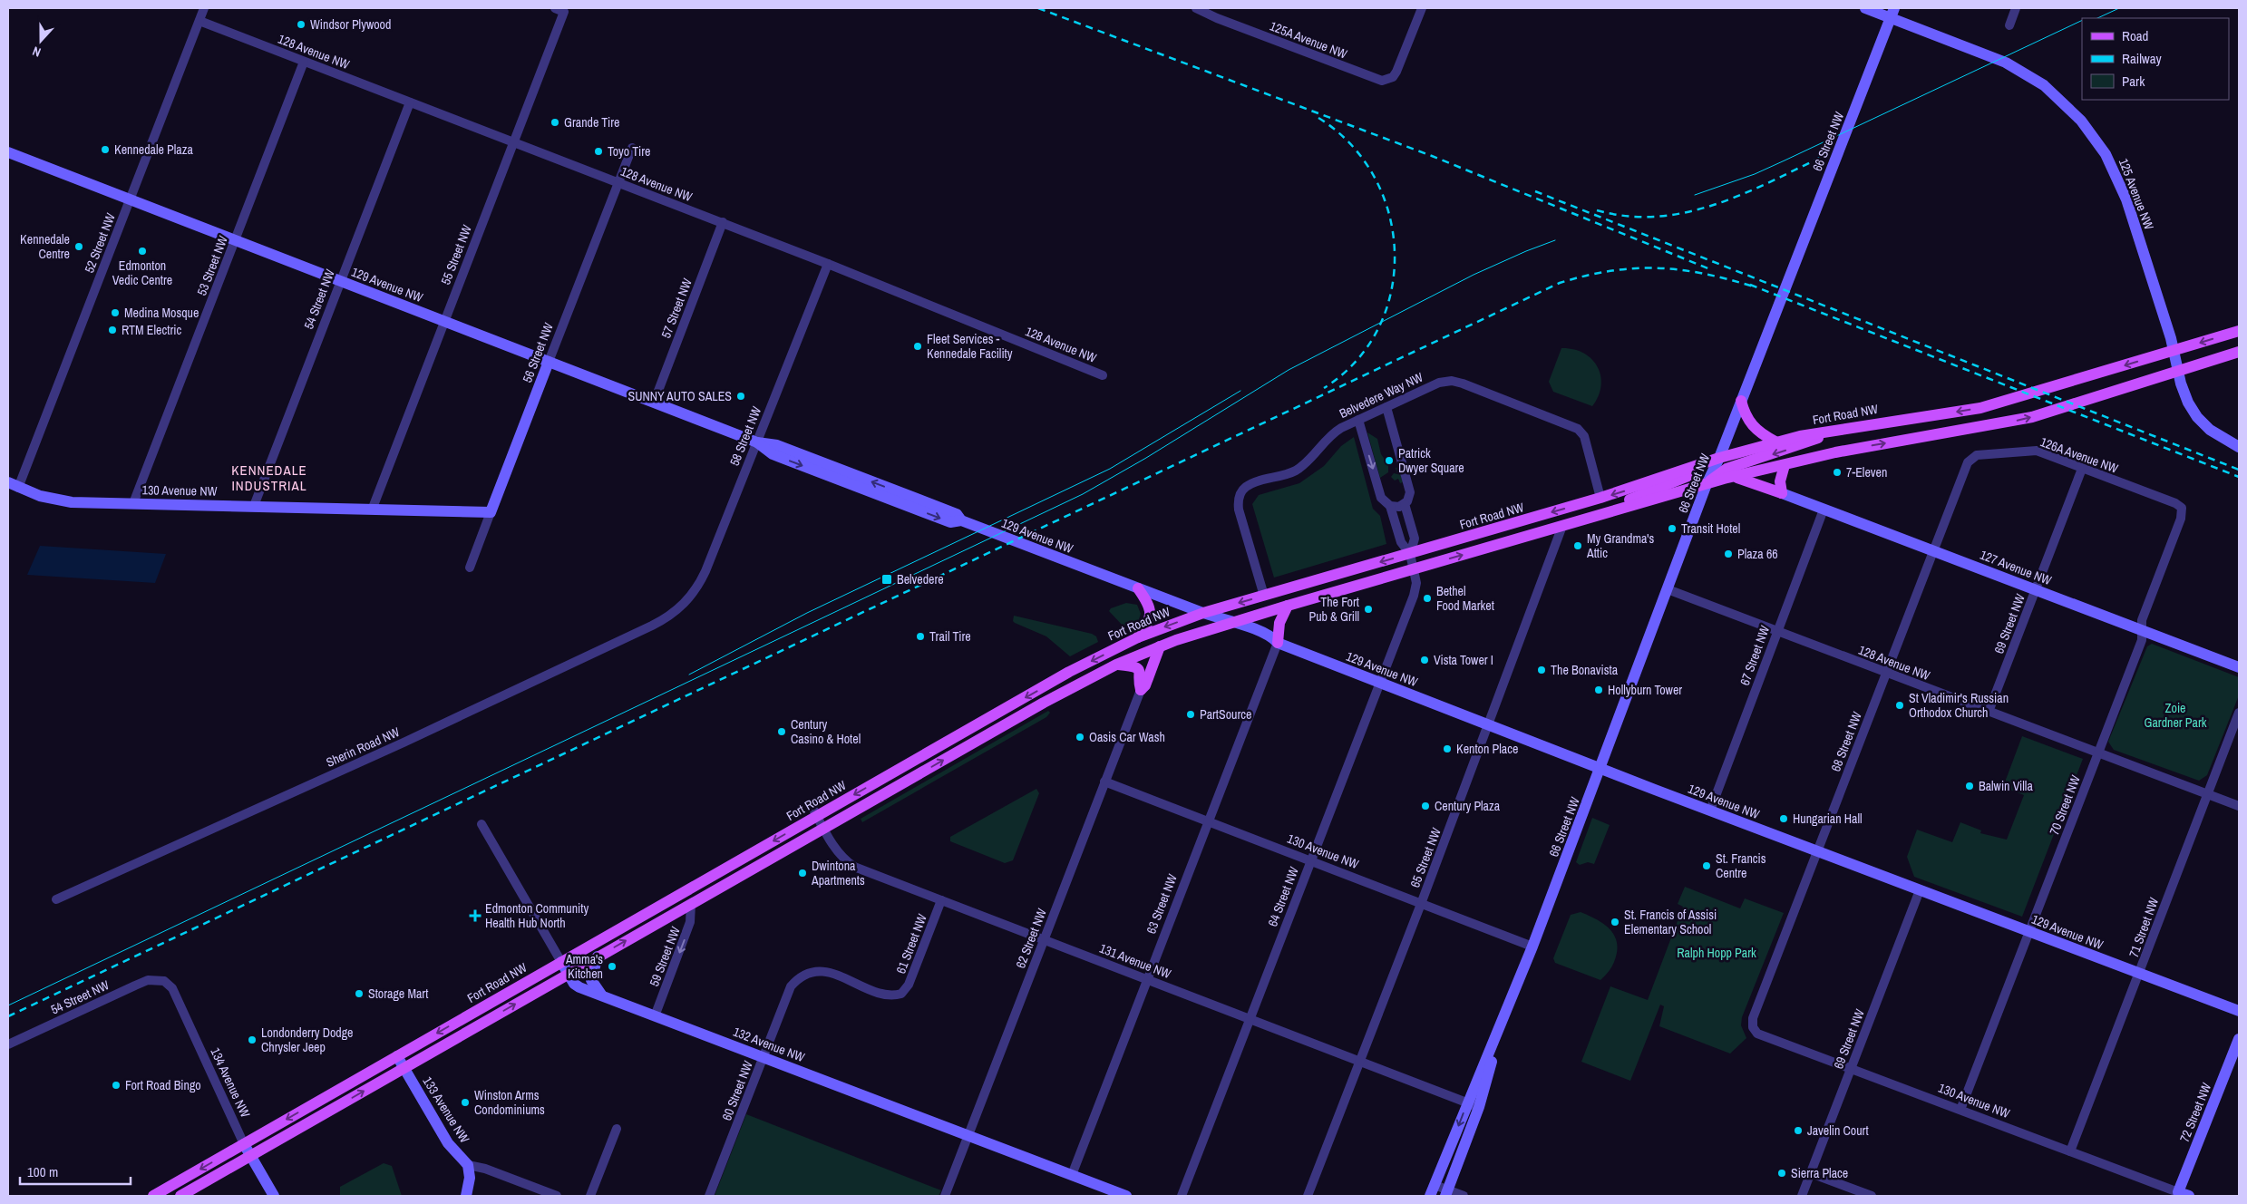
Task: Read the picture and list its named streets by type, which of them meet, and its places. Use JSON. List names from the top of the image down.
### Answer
{
  "streets": {
    "main road": ["Fort Road NW"],
    "street": [
      "125A Avenue NW",
      "128 Avenue NW",
      "66 Street NW",
      "125 Avenue NW",
      "52 Street NW",
      "55 Street NW",
      "53 Street NW",
      "129 Avenue NW",
      "54 Street NW",
      "57 Street NW",
      "56 Street NW",
      "Belvedere Way NW",
      "58 Street NW",
      "126A Avenue NW",
      "130 Avenue NW",
      "127 Avenue NW",
      "69 Street NW",
      "67 Street NW",
      "68 Street NW",
      "Sherin Road NW",
      "70 Street NW",
      "65 Street NW",
      "64 Street NW",
      "63 Street NW",
      "71 Street NW",
      "62 Street NW",
      "61 Street NW",
      "59 Street NW",
      "131 Avenue NW",
      "132 Avenue NW",
      "134 Avenue NW",
      "60 Street NW",
      "133 Avenue NW",
      "72 Street NW"
    ]
  },
  "crossings": [
    ["128 Avenue NW", "66 Street NW"],
    ["128 Avenue NW", "52 Street NW"],
    ["128 Avenue NW", "55 Street NW"],
    ["128 Avenue NW", "53 Street NW"],
    ["128 Avenue NW", "54 Street NW"],
    ["128 Avenue NW", "57 Street NW"],
    ["128 Avenue NW", "56 Street NW"],
    ["128 Avenue NW", "58 Street NW"],
    ["128 Avenue NW", "69 Street NW"],
    ["128 Avenue NW", "67 Street NW"],
    ["128 Avenue NW", "68 Street NW"],
    ["128 Avenue NW", "70 Street NW"],
    ["128 Avenue NW", "71 Street NW"],
    ["66 Street NW", "125 Avenue NW"],
    ["66 Street NW", "129 Avenue NW"],
    ["66 Street NW", "Fort Road NW"],
    ["66 Street NW", "130 Avenue NW"],
    ["66 Street NW", "131 Avenue NW"],
    ["125 Avenue NW", "Fort Road NW"],
    ["52 Street NW", "129 Avenue NW"],
    ["52 Street NW", "130 Avenue NW"],
    ["55 Street NW", "129 Avenue NW"],
    ["55 Street NW", "130 Avenue NW"],
    ["53 Street NW", "129 Avenue NW"],
    ["53 Street NW", "130 Avenue NW"],
    ["129 Avenue NW", "54 Street NW"],
    ["129 Avenue NW", "57 Street NW"],
    ["129 Avenue NW", "56 Street NW"],
    ["129 Avenue NW", "Fort Road NW"],
    ["129 Avenue NW", "58 Street NW"],
    ["129 Avenue NW", "69 Street NW"],
    ["129 Avenue NW", "67 Street NW"],
    ["129 Avenue NW", "68 Street NW"],
    ["129 Avenue NW", "70 Street NW"],
    ["129 Avenue NW", "65 Street NW"],
    ["129 Avenue NW", "64 Street NW"],
    ["129 Avenue NW", "63 Street NW"],
    ["129 Avenue NW", "71 Street NW"],
    ["54 Street NW", "130 Avenue NW"],
    ["54 Street NW", "134 Avenue NW"],
    ["56 Street NW", "130 Avenue NW"],
    ["Belvedere Way NW", "Fort Road NW"],
    ["Fort Road NW", "64 Street NW"],
    ["Fort Road NW", "131 Avenue NW"],
    ["Fort Road NW", "132 Avenue NW"],
    ["Fort Road NW", "134 Avenue NW"],
    ["Fort Road NW", "133 Avenue NW"],
    ["58 Street NW", "Sherin Road NW"],
    ["126A Avenue NW", "69 Street NW"],
    ["126A Avenue NW", "68 Street NW"],
    ["126A Avenue NW", "70 Street NW"],
    ["130 Avenue NW", "69 Street NW"],
    ["130 Avenue NW", "68 Street NW"],
    ["130 Avenue NW", "70 Street NW"],
    ["130 Avenue NW", "65 Street NW"],
    ["130 Avenue NW", "64 Street NW"],
    ["130 Avenue NW", "63 Street NW"],
    ["130 Avenue NW", "71 Street NW"],
    ["130 Avenue NW", "62 Street NW"],
    ["130 Avenue NW", "72 Street NW"],
    ["127 Avenue NW", "69 Street NW"],
    ["127 Avenue NW", "67 Street NW"],
    ["127 Avenue NW", "68 Street NW"],
    ["127 Avenue NW", "70 Street NW"],
    ["65 Street NW", "131 Avenue NW"],
    ["64 Street NW", "131 Avenue NW"],
    ["63 Street NW", "131 Avenue NW"],
    ["63 Street NW", "132 Avenue NW"],
    ["62 Street NW", "131 Avenue NW"],
    ["62 Street NW", "132 Avenue NW"],
    ["61 Street NW", "131 Avenue NW"],
    ["61 Street NW", "60 Street NW"],
    ["59 Street NW", "132 Avenue NW"],
    ["132 Avenue NW", "60 Street NW"]
  ],
  "one_way": ["59 Street NW"],
  "districts": ["KENNEDALE INDUSTRIAL"],
  "parks": ["Zoie Gardner Park", "Ralph Hopp Park"],
  "places": {
    "other": [
      "Windsor Plywood",
      "Grande Tire",
      "Kennedale Plaza",
      "Toyo Tire",
      "Kennedale Centre",
      "Edmonton Vedic Centre",
      "Medina Mosque",
      "RTM Electric",
      "Fleet Services - Kennedale Facility",
      "SUNNY AUTO SALES",
      "Patrick Dwyer Square",
      "7-Eleven",
      "Transit Hotel",
      "My Grandma's Attic",
      "Plaza 66",
      "Bethel Food Market",
      "The Fort Pub & Grill",
      "Trail Tire",
      "Vista Tower I",
      "The Bonavista",
      "Hollyburn Tower",
      "St Vladimir's Russian Orthodox Church",
      "PartSource",
      "Century Casino & Hotel",
      "Oasis Car Wash",
      "Kenton Place",
      "Balwin Villa",
      "Century Plaza",
      "Hungarian Hall",
      "St. Francis Centre",
      "Dwintona Apartments",
      "St. Francis of Assisi Elementary School",
      "Amma's Kitchen",
      "Storage Mart",
      "Londonderry Dodge Chrysler Jeep",
      "Fort Road Bingo",
      "Winston Arms Condominiums",
      "Javelin Court",
      "Sierra Place"
    ],
    "transit": ["Belvedere"],
    "health": ["Edmonton Community Health Hub North"]
  },
  "legend": ["Road", "Railway", "Park"],
  "scale_bar": "100 m",
  "north": "bottom"
}
